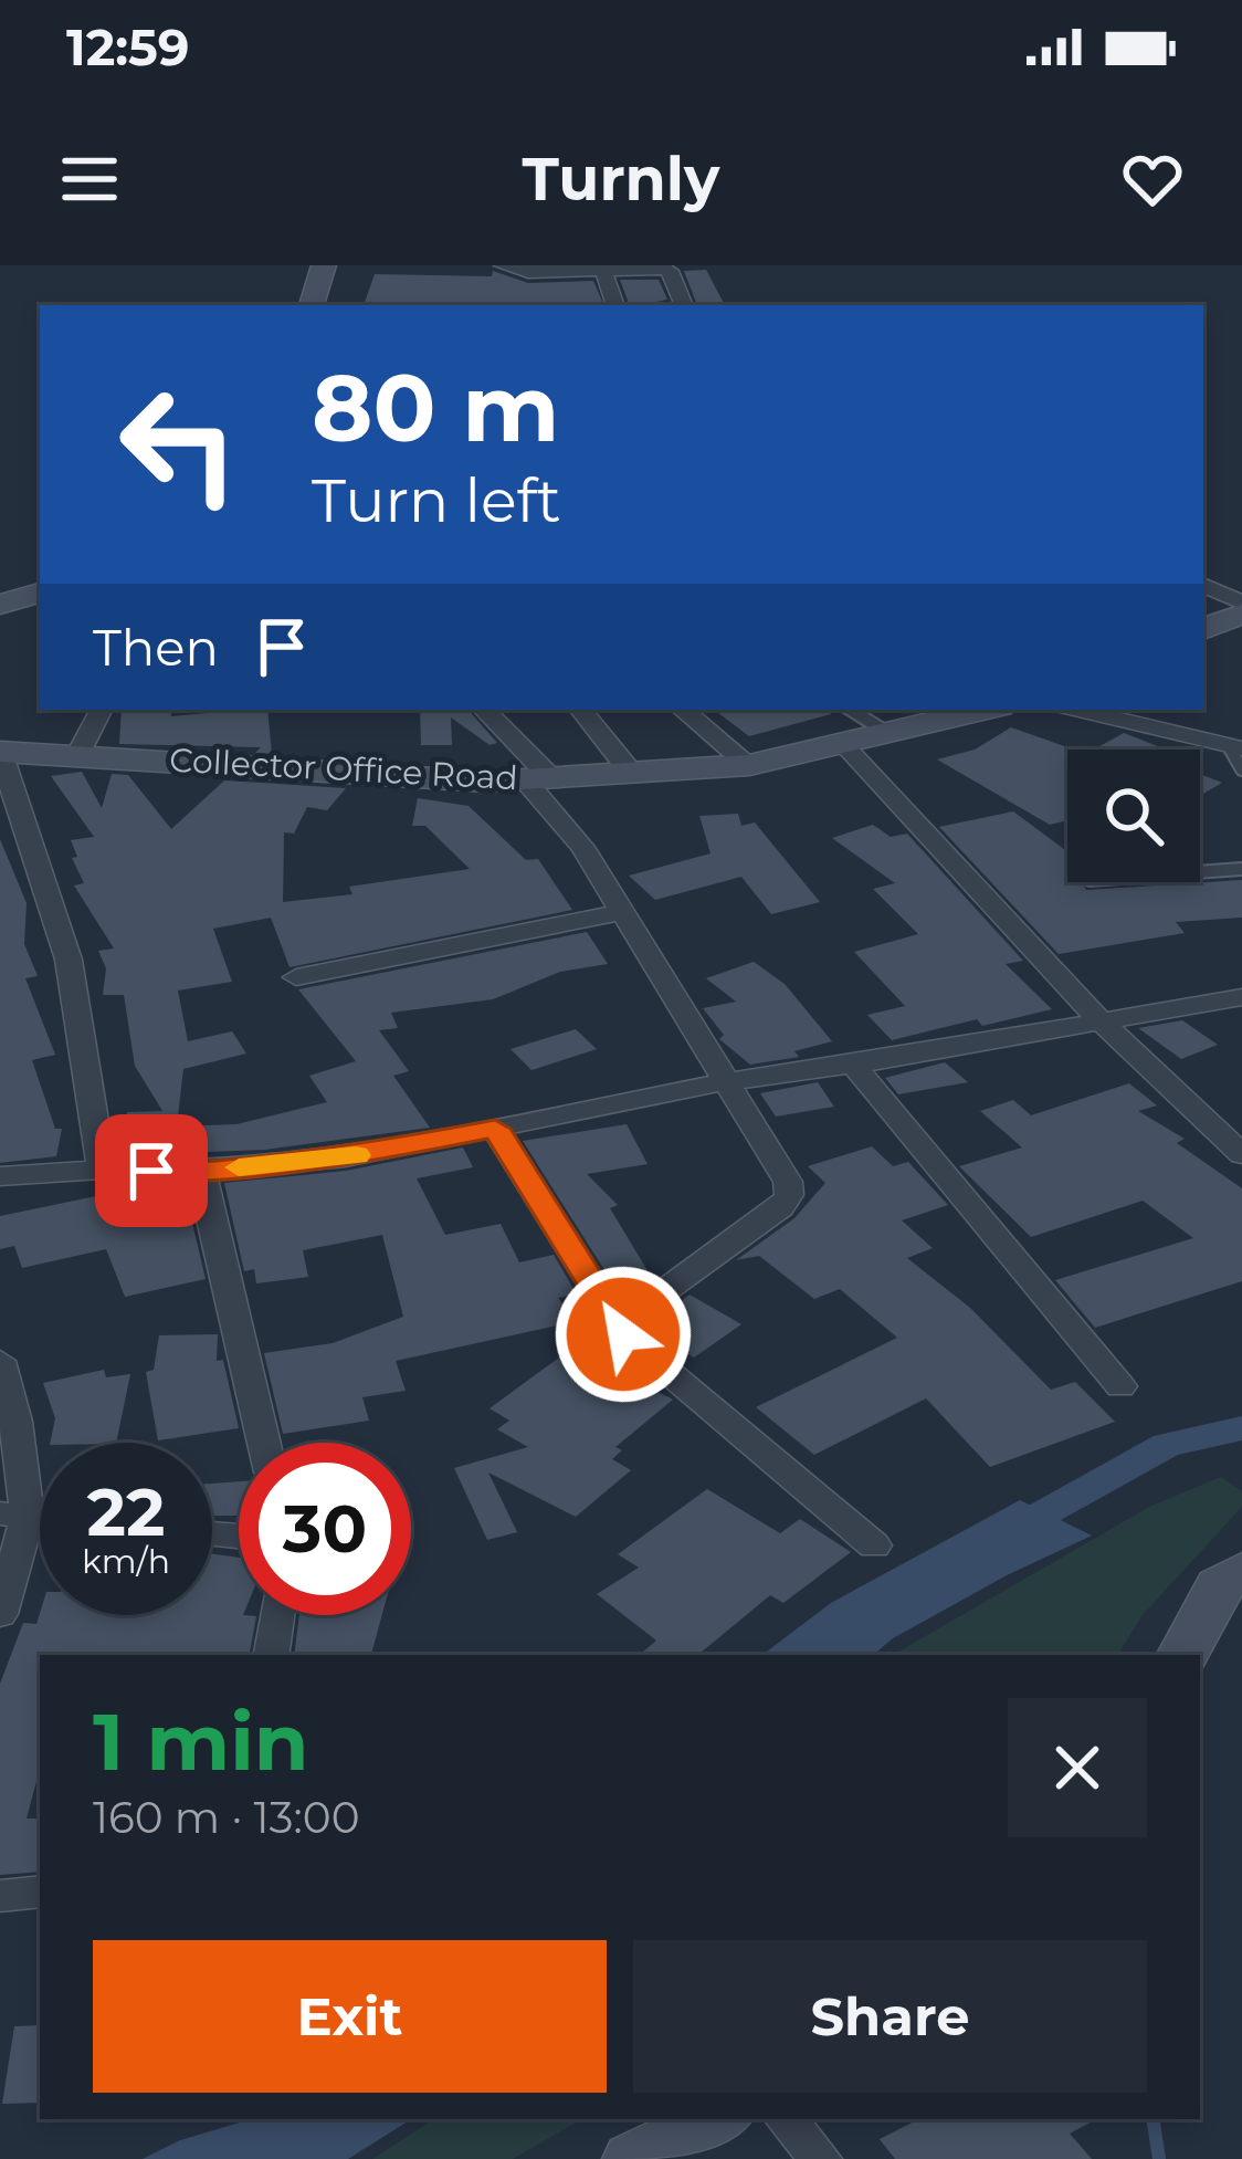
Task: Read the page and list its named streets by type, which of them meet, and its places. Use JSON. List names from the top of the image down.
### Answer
{
  "streets": {
    "main road": ["Collector Office Road"]
  },
  "page": {
    "status": "12:59",
    "header": "Turnly",
    "turn": ["80 m", "Turn left"],
    "then": "Then",
    "speed": "22 km/h",
    "limit": "30",
    "heading": ["1 min", "160 m · 13:00"],
    "buttons": ["Exit", "Share"]
  }
}
